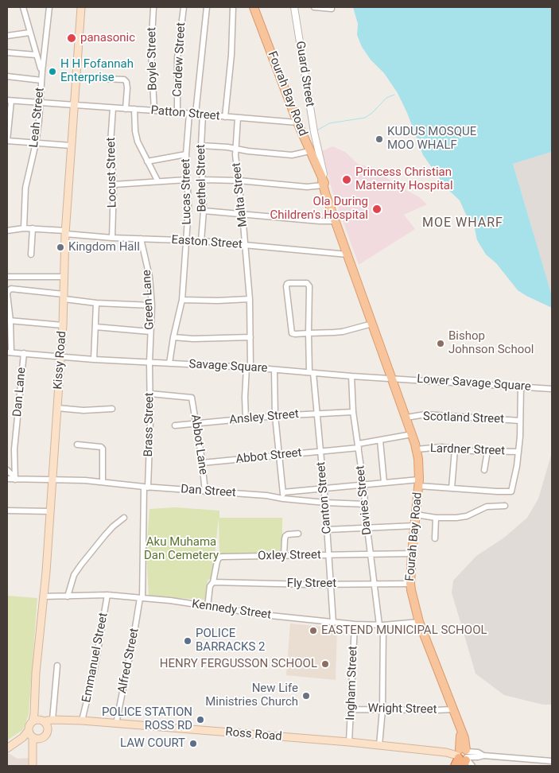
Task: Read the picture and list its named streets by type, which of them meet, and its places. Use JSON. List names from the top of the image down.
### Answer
{
  "streets": {
    "main road": ["Fourah Bay Road", "Kissy Road", "Ross Road"],
    "street": [
      "Boyle Street",
      "Cardew Street",
      "Guard Street",
      "Patton Street",
      "Leah Street",
      "Locust Street",
      "Bethel Street",
      "Lucas Street",
      "Malta Street",
      "Easton Street",
      "Green Lane",
      "Savage Square",
      "Lower Savage Square",
      "Dan Lane",
      "Ansley Street",
      "Scotland Street",
      "Brass Street",
      "Abbot Lane",
      "Lardner Street",
      "Abbot Street",
      "Dan Street",
      "Canton Street",
      "Davies Street",
      "Oxley Street",
      "Fly Street",
      "Kennedy Street",
      "Emmanuel Street",
      "Alfred Street",
      "Ingham Street",
      "Wright Street"
    ]
  },
  "crossings": [
    ["Boyle Street", "Patton Street"],
    ["Cardew Street", "Patton Street"],
    ["Guard Street", "Fourah Bay Road"],
    ["Fourah Bay Road", "Patton Street"],
    ["Fourah Bay Road", "Easton Street"],
    ["Fourah Bay Road", "Savage Square"],
    ["Fourah Bay Road", "Lower Savage Square"],
    ["Fourah Bay Road", "Scotland Street"],
    ["Fourah Bay Road", "Lardner Street"],
    ["Fourah Bay Road", "Abbot Street"],
    ["Fourah Bay Road", "Oxley Street"],
    ["Fourah Bay Road", "Fly Street"],
    ["Fourah Bay Road", "Kennedy Street"],
    ["Fourah Bay Road", "Wright Street"],
    ["Fourah Bay Road", "Ross Road"],
    ["Patton Street", "Leah Street"],
    ["Patton Street", "Locust Street"],
    ["Patton Street", "Bethel Street"],
    ["Patton Street", "Lucas Street"],
    ["Patton Street", "Malta Street"],
    ["Patton Street", "Kissy Road"],
    ["Leah Street", "Easton Street"],
    ["Locust Street", "Easton Street"],
    ["Bethel Street", "Easton Street"],
    ["Lucas Street", "Easton Street"],
    ["Lucas Street", "Savage Square"],
    ["Malta Street", "Easton Street"],
    ["Malta Street", "Savage Square"],
    ["Malta Street", "Ansley Street"],
    ["Easton Street", "Green Lane"],
    ["Easton Street", "Kissy Road"],
    ["Green Lane", "Savage Square"],
    ["Green Lane", "Brass Street"],
    ["Kissy Road", "Savage Square"],
    ["Kissy Road", "Dan Street"],
    ["Kissy Road", "Kennedy Street"],
    ["Kissy Road", "Ross Road"],
    ["Savage Square", "Lower Savage Square"],
    ["Savage Square", "Dan Lane"],
    ["Savage Square", "Brass Street"],
    ["Savage Square", "Canton Street"],
    ["Savage Square", "Davies Street"],
    ["Dan Lane", "Dan Street"],
    ["Ansley Street", "Abbot Lane"],
    ["Ansley Street", "Canton Street"],
    ["Ansley Street", "Davies Street"],
    ["Brass Street", "Abbot Lane"],
    ["Brass Street", "Dan Street"],
    ["Brass Street", "Kennedy Street"],
    ["Brass Street", "Alfred Street"],
    ["Abbot Lane", "Abbot Street"],
    ["Abbot Lane", "Dan Street"],
    ["Abbot Street", "Canton Street"],
    ["Abbot Street", "Davies Street"],
    ["Dan Street", "Canton Street"],
    ["Dan Street", "Davies Street"],
    ["Canton Street", "Oxley Street"],
    ["Canton Street", "Fly Street"],
    ["Canton Street", "Kennedy Street"],
    ["Davies Street", "Oxley Street"],
    ["Davies Street", "Fly Street"],
    ["Davies Street", "Kennedy Street"],
    ["Davies Street", "Wright Street"],
    ["Davies Street", "Ross Road"],
    ["Oxley Street", "Fly Street"],
    ["Oxley Street", "Kennedy Street"],
    ["Kennedy Street", "Emmanuel Street"],
    ["Kennedy Street", "Alfred Street"],
    ["Kennedy Street", "Ingham Street"],
    ["Emmanuel Street", "Ross Road"],
    ["Alfred Street", "Ross Road"],
    ["Ingham Street", "Wright Street"],
    ["Ingham Street", "Ross Road"]
  ],
  "districts": ["MOE WHARF"],
  "parks": ["Aku Muhama Dan Cemetery"],
  "places": [
    "panasonic",
    "H H Fofannah Enterprise",
    "KUDUS MOSQUE MOO WHALF",
    "Princess Christian Maternity Hospital",
    "Ola During Children's Hospital",
    "Kingdom Hall",
    "Bishop Johnson School",
    "EASTEND MUNICIPAL SCHOOL",
    "POLICE BARRACKS 2",
    "HENRY FERGUSSON SCHOOL",
    "New Life Ministries Church",
    "POLICE STATION ROSS RD",
    "LAW COURT"
  ]
}
